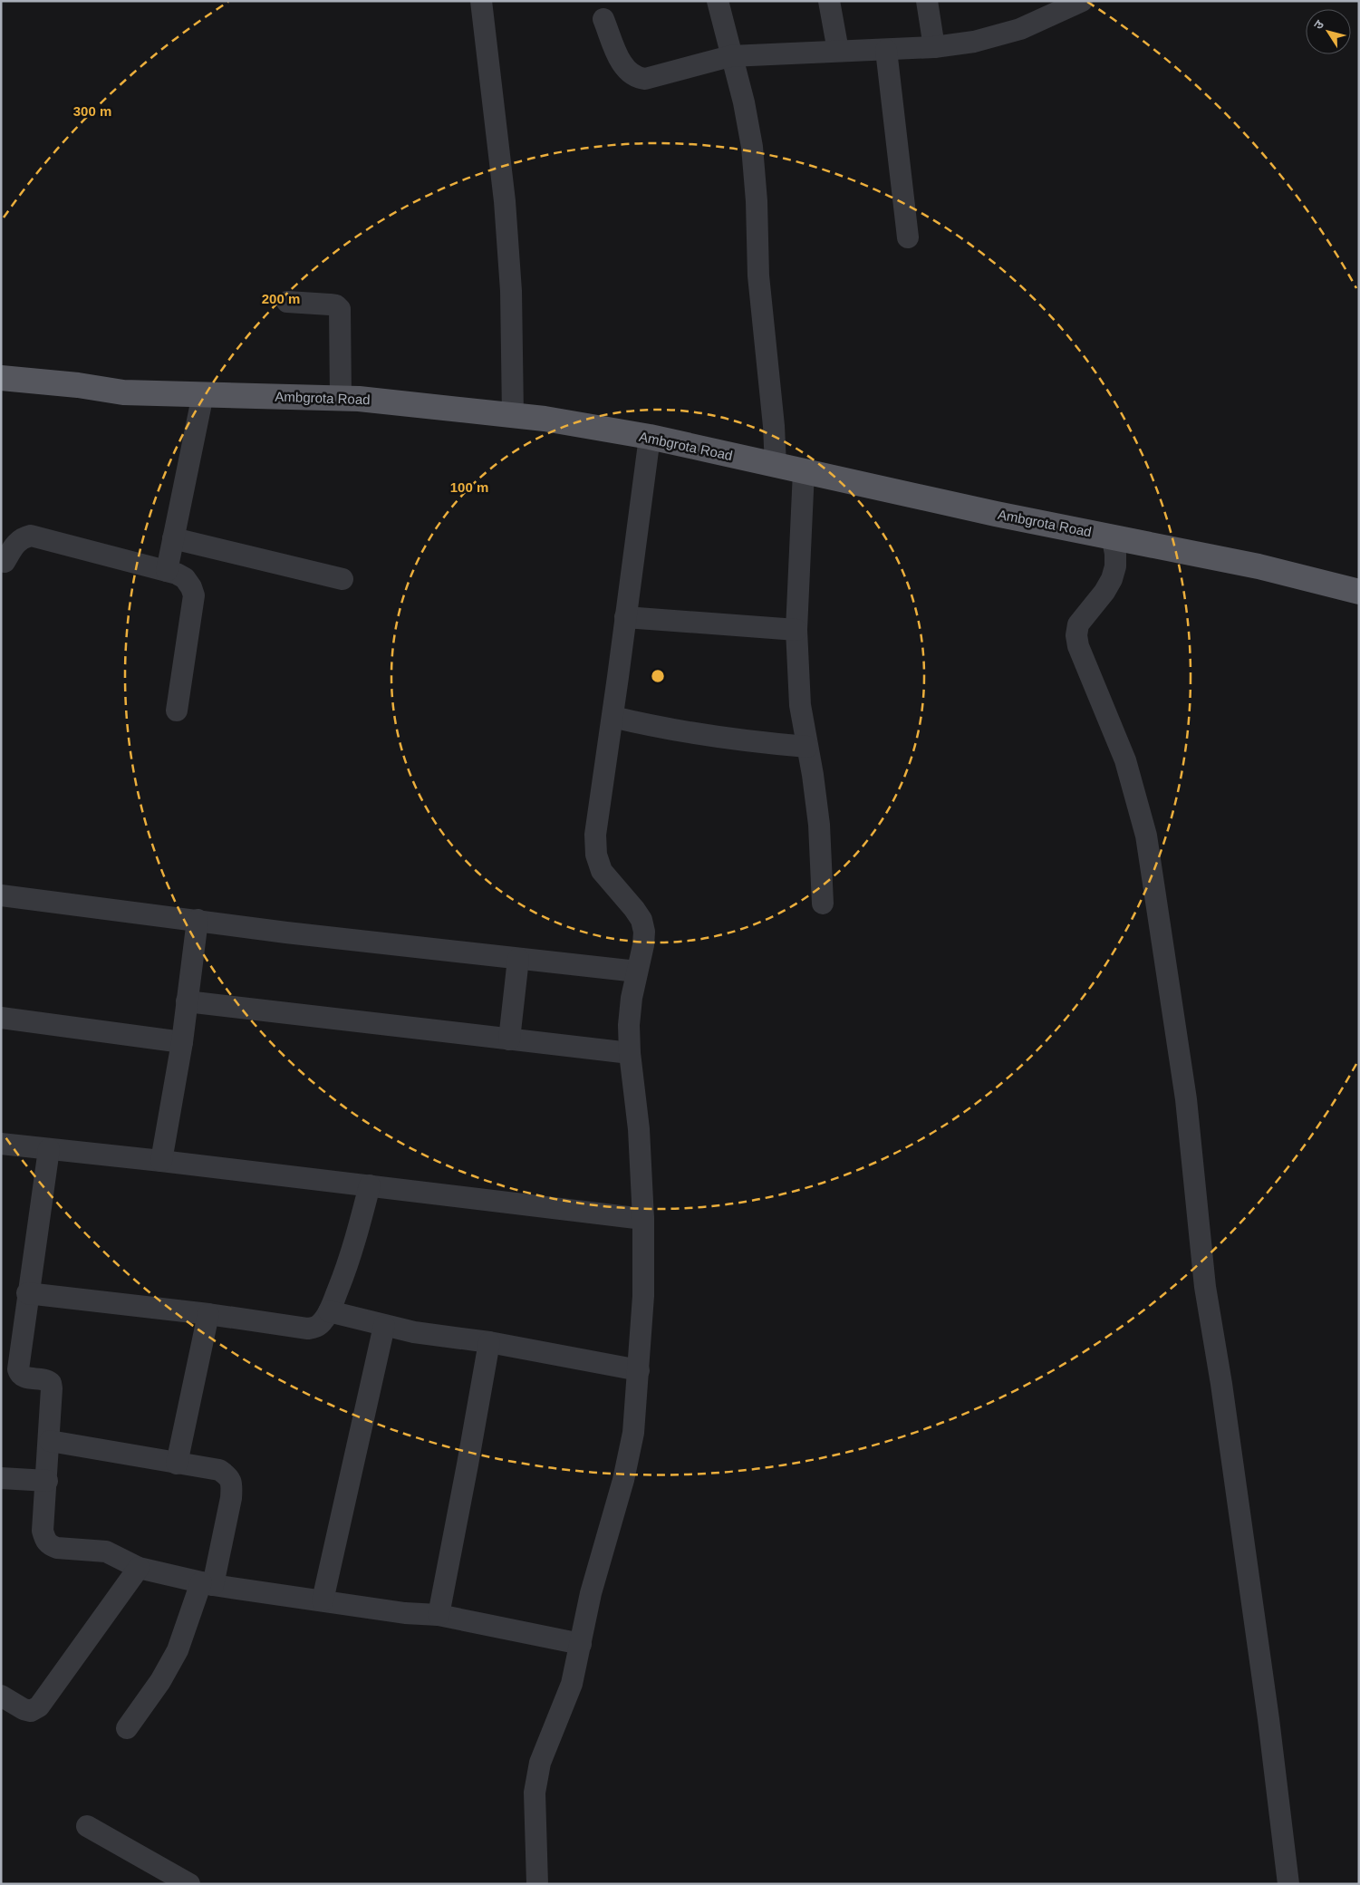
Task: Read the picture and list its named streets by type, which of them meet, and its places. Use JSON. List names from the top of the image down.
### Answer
{
  "streets": {
    "main road": ["Ambgrota Road"]
  },
  "north": "top left",
  "rings": ["300 m", "200 m", "100 m"]
}
